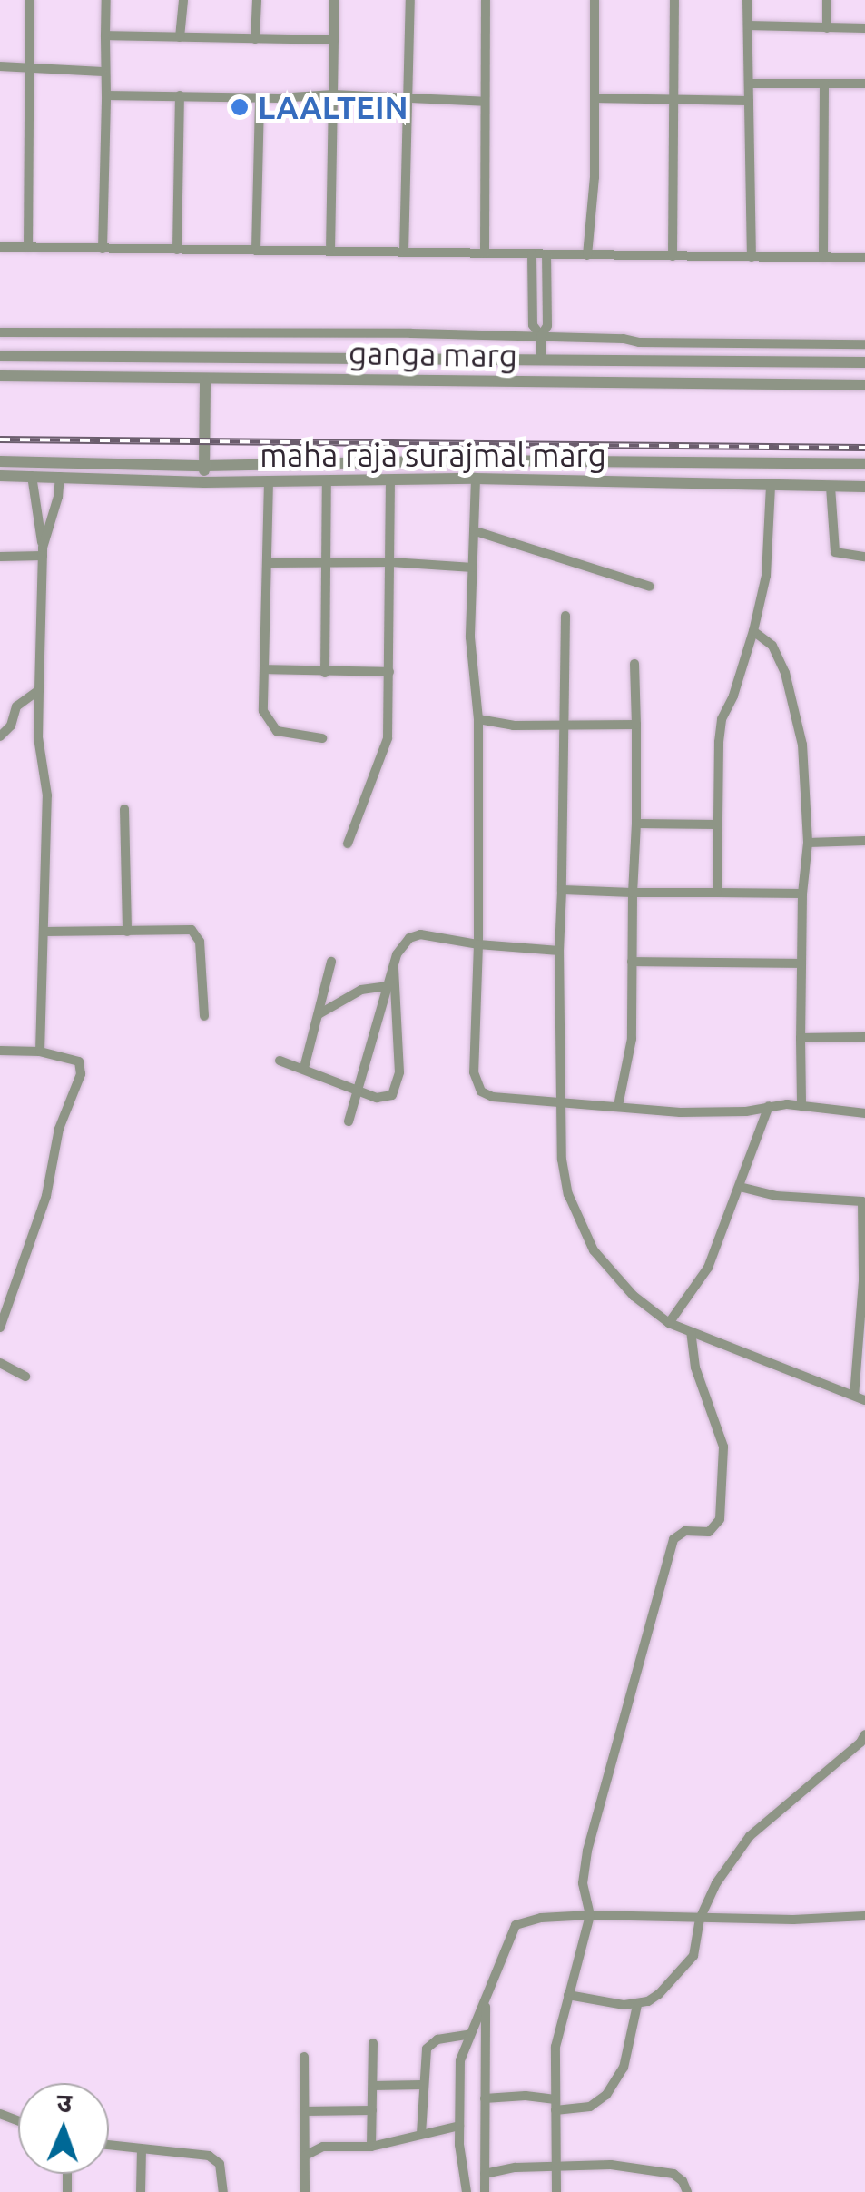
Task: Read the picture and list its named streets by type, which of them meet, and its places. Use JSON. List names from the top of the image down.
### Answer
{
  "streets": {
    "street": ["ganga marg", "maha raja surajmal marg"]
  },
  "places": ["LAALTEIN"],
  "north": "top"
}
